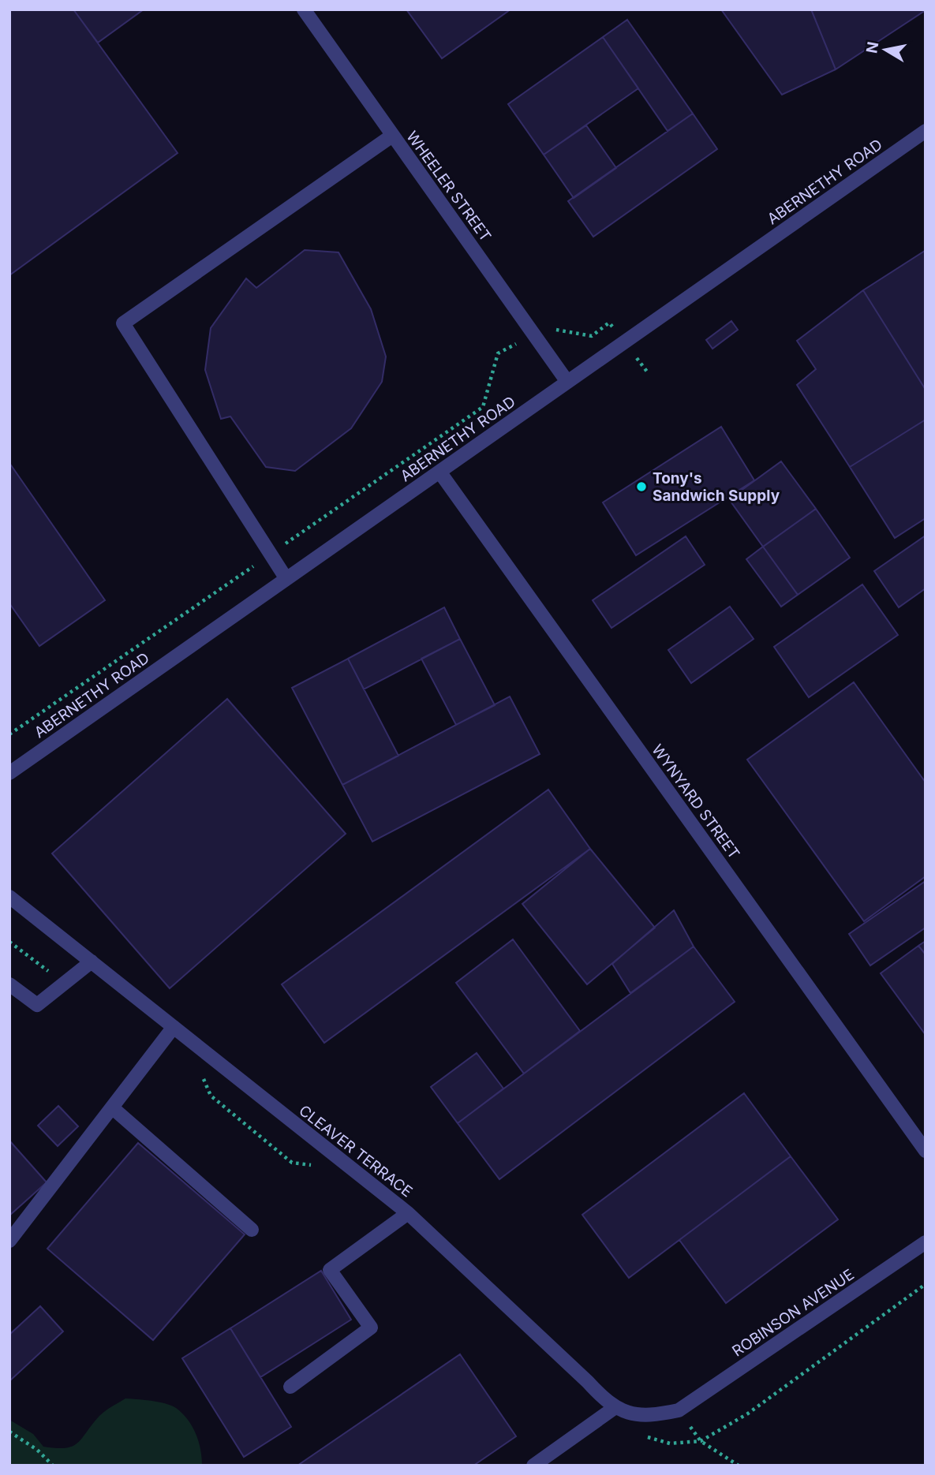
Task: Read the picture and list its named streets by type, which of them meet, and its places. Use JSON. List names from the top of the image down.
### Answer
{
  "streets": {
    "street": [
      "ABERNETHY ROAD",
      "WHEELER STREET",
      "WYNYARD STREET",
      "CLEAVER TERRACE",
      "ROBINSON AVENUE"
    ]
  },
  "crossings": [
    ["ABERNETHY ROAD", "WHEELER STREET"],
    ["ABERNETHY ROAD", "WYNYARD STREET"],
    ["CLEAVER TERRACE", "ROBINSON AVENUE"]
  ],
  "places": ["Tony's Sandwich Supply"],
  "north": "left"
}
